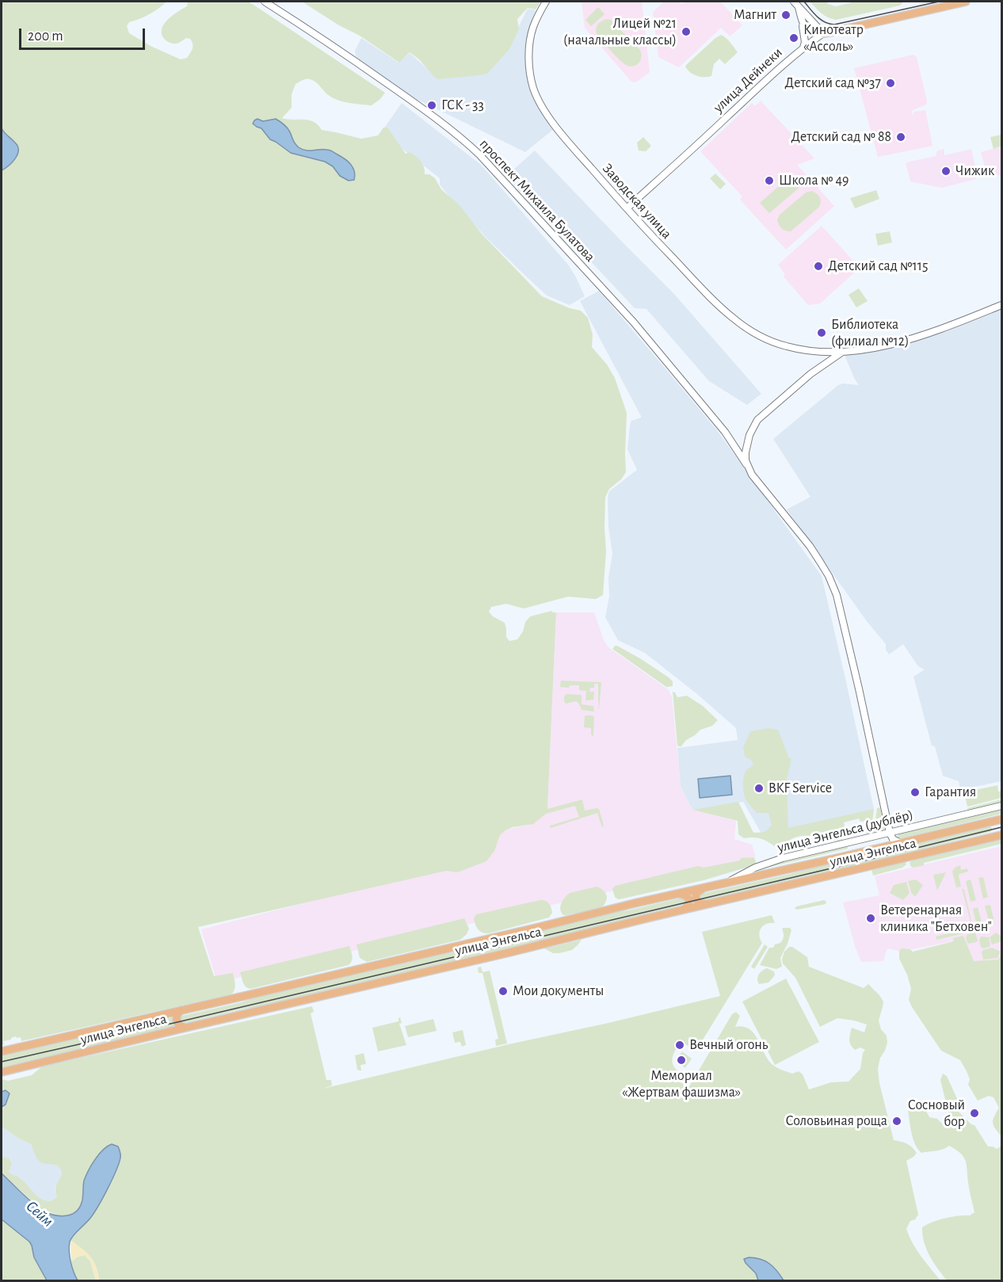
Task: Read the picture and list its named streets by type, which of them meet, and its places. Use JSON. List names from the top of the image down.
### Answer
{
  "streets": {
    "main road": ["улица Дейнеки", "улица Энгельса"],
    "street": ["проспект Михаила Булатова", "Заводская улица", "улица Энгельса (дублёр)"]
  },
  "crossings": [
    ["улица Дейнеки", "Заводская улица"],
    ["проспект Михаила Булатова", "улица Энгельса"],
    ["улица Энгельса (дублёр)", "улица Энгельса"]
  ],
  "water": ["Сейм"],
  "places": [
    "Магнит",
    "Лицей №21 (начальные классы)",
    "Кинотеатр «Ассоль»",
    "Детский сад №37",
    "ГСК - 33",
    "Детский сад № 88",
    "Чижик",
    "Школа № 49",
    "Детский сад №115",
    "Библиотека (филиал №12)",
    "BKF Service",
    "Гарантия",
    "Ветеренарная клиника \"Бетховен\"",
    "Мои документы",
    "Вечный огонь",
    "Мемориал «Жертвам фашизма»",
    "Сосновый бор",
    "Соловьиная роща"
  ],
  "scale_bar": "200 m"
}
